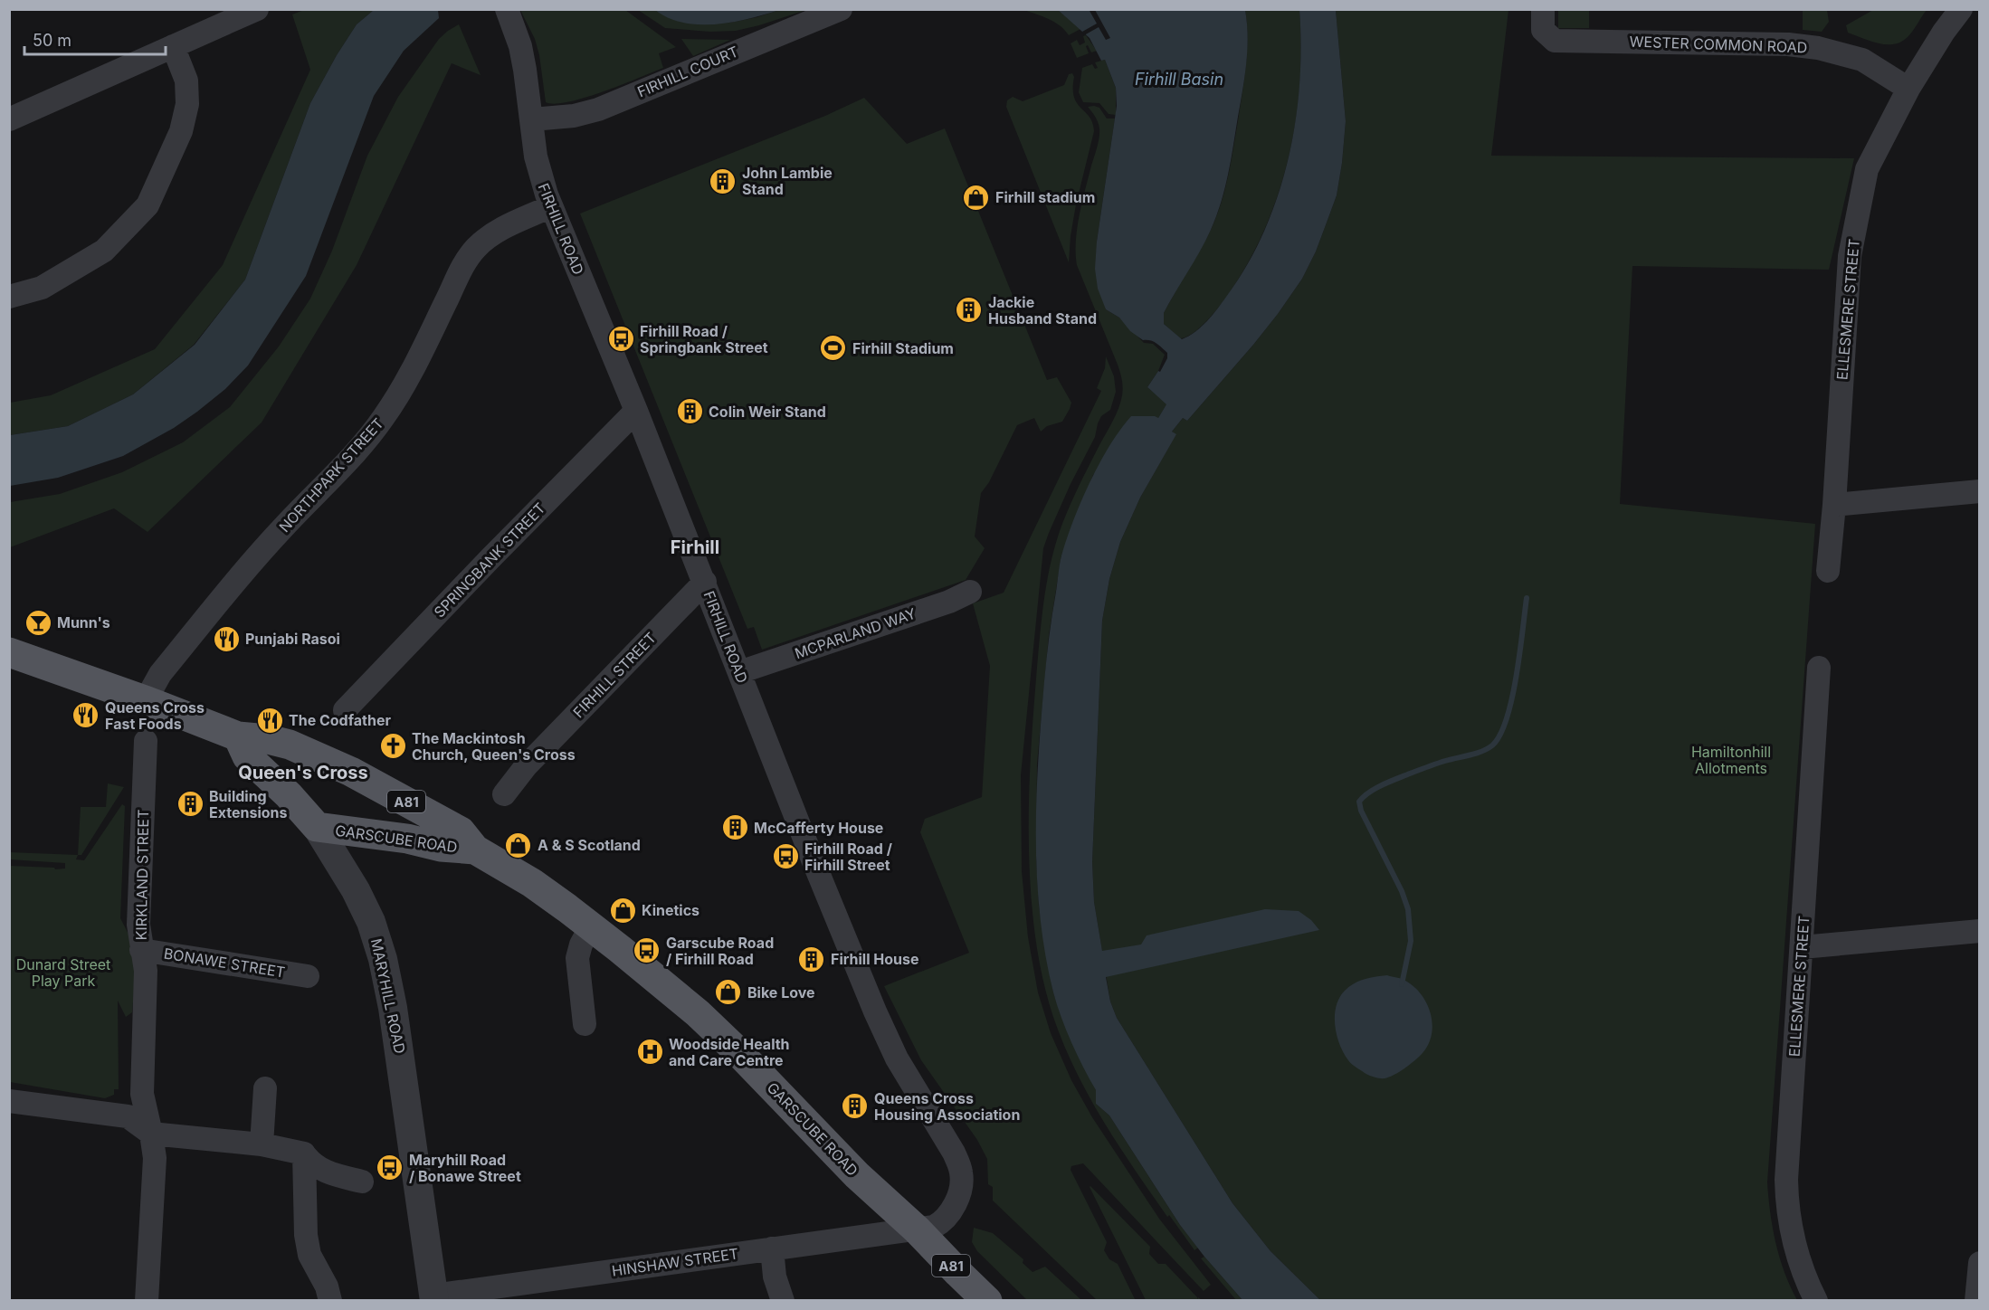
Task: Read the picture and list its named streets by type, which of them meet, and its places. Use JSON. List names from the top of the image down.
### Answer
{
  "streets": {
    "main road": ["A81", "GARSCUBE ROAD", "MARYHILL ROAD"],
    "street": [
      "WESTER COMMON ROAD",
      "FIRHILL COURT",
      "FIRHILL ROAD",
      "ELLESMERE STREET",
      "NORTHPARK STREET",
      "SPRINGBANK STREET",
      "MCPARLAND WAY",
      "FIRHILL STREET",
      "KIRKLAND STREET",
      "BONAWE STREET",
      "HINSHAW STREET"
    ]
  },
  "crossings": [
    ["WESTER COMMON ROAD", "ELLESMERE STREET"],
    ["FIRHILL COURT", "FIRHILL ROAD"],
    ["FIRHILL ROAD", "NORTHPARK STREET"],
    ["FIRHILL ROAD", "SPRINGBANK STREET"],
    ["FIRHILL ROAD", "MCPARLAND WAY"],
    ["FIRHILL ROAD", "FIRHILL STREET"],
    ["FIRHILL ROAD", "GARSCUBE ROAD"],
    ["FIRHILL ROAD", "HINSHAW STREET"],
    ["NORTHPARK STREET", "A81"],
    ["A81", "GARSCUBE ROAD"],
    ["A81", "MARYHILL ROAD"],
    ["GARSCUBE ROAD", "MARYHILL ROAD"],
    ["GARSCUBE ROAD", "HINSHAW STREET"],
    ["KIRKLAND STREET", "BONAWE STREET"],
    ["MARYHILL ROAD", "HINSHAW STREET"]
  ],
  "districts": ["Firhill", "Queen's Cross"],
  "water": ["Firhill Basin"],
  "parks": ["Hamiltonhill Allotments", "Dunard Street Play Park"],
  "places": {
    "building": [
      "John Lambie Stand",
      "Jackie Husband Stand",
      "Colin Weir Stand",
      "Building Extensions",
      "McCafferty House",
      "Firhill House",
      "Queens Cross Housing Association"
    ],
    "shop": [
      "Firhill stadium",
      "A & S Scotland",
      "Kinetics",
      "Bike Love"
    ],
    "bus stop": [
      "Firhill Road / Springbank Street",
      "Firhill Road / Firhill Street",
      "Garscube Road / Firhill Road",
      "Maryhill Road / Bonawe Street"
    ],
    "sports": ["Firhill Stadium"],
    "bar": ["Munn's"],
    "restaurant": ["Punjabi Rasoi", "Queens Cross Fast Foods", "The Codfather"],
    "church": ["The Mackintosh Church, Queen's Cross"],
    "hospital": ["Woodside Health and Care Centre"]
  },
  "scale_bar": "50 m"
}
